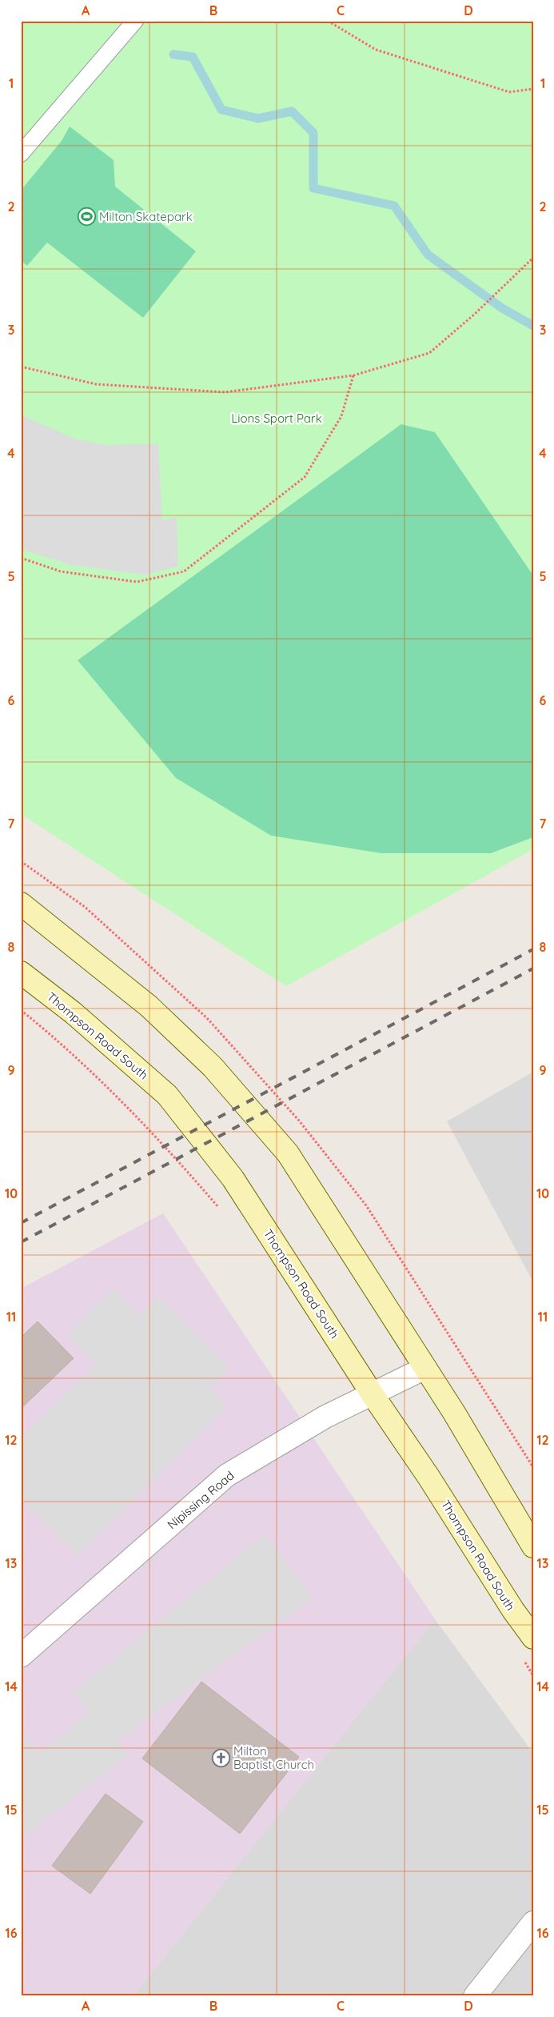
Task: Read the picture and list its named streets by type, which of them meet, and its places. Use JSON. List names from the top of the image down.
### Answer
{
  "streets": {
    "main road": ["Thompson Road South"],
    "street": ["Nipissing Road"]
  },
  "crossings": [
    ["Thompson Road South", "Nipissing Road"]
  ],
  "parks": ["Lions Sport Park"],
  "places": {
    "sports": ["Milton Skatepark"],
    "church": ["Milton Baptist Church"]
  },
  "grid": {
    "columns": [
      "A",
      "B",
      "C",
      "D"
    ],
    "rows": [
      "1",
      "2",
      "3",
      "4",
      "5",
      "6",
      "7",
      "8",
      "9",
      "10",
      "11",
      "12",
      "13",
      "14",
      "15",
      "16"
    ]
  }
}
